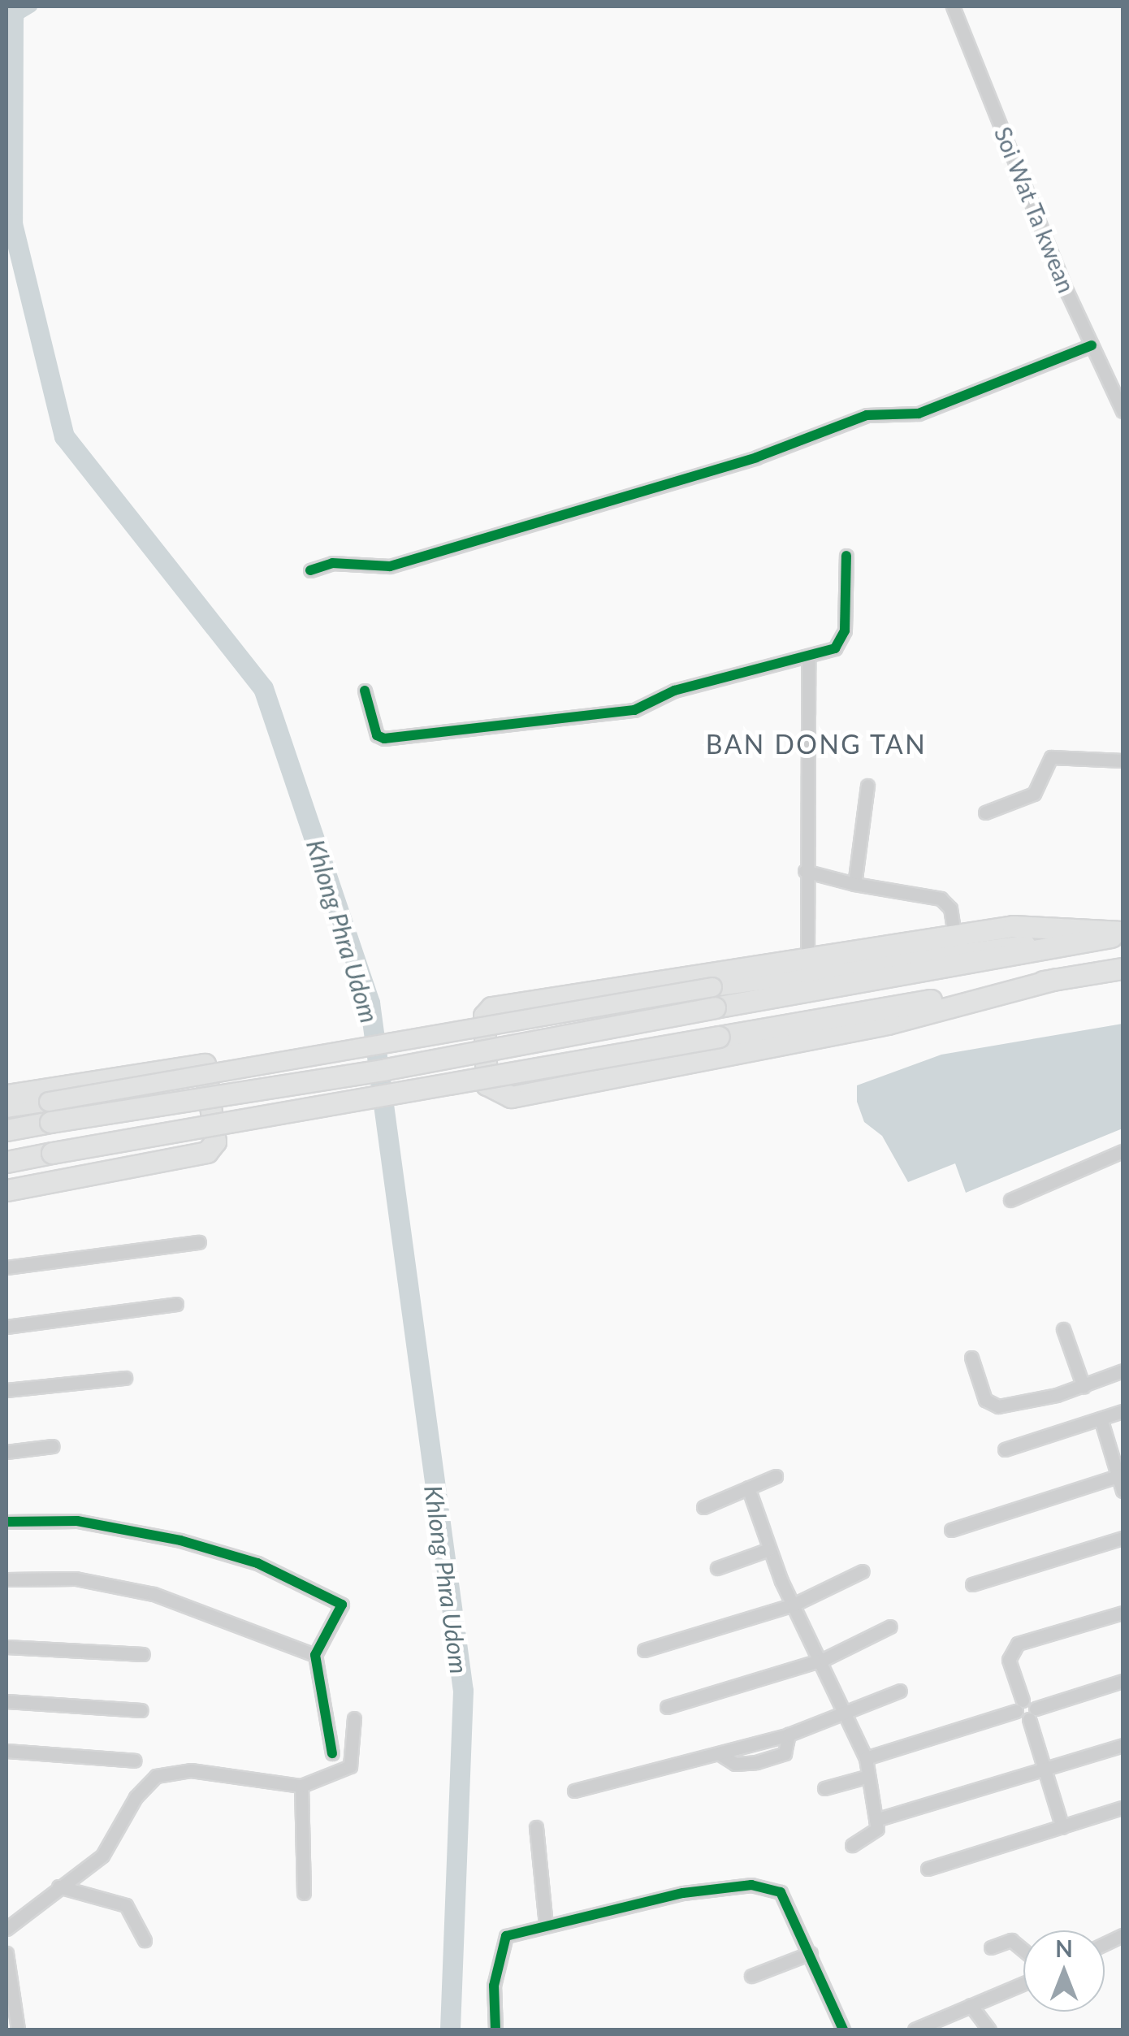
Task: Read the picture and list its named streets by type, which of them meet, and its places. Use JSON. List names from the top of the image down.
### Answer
{
  "streets": {
    "street": ["Soi Wat Ta kwean"]
  },
  "districts": ["BAN DONG TAN"],
  "water": ["Khlong Phra Udom"],
  "north": "top"
}
